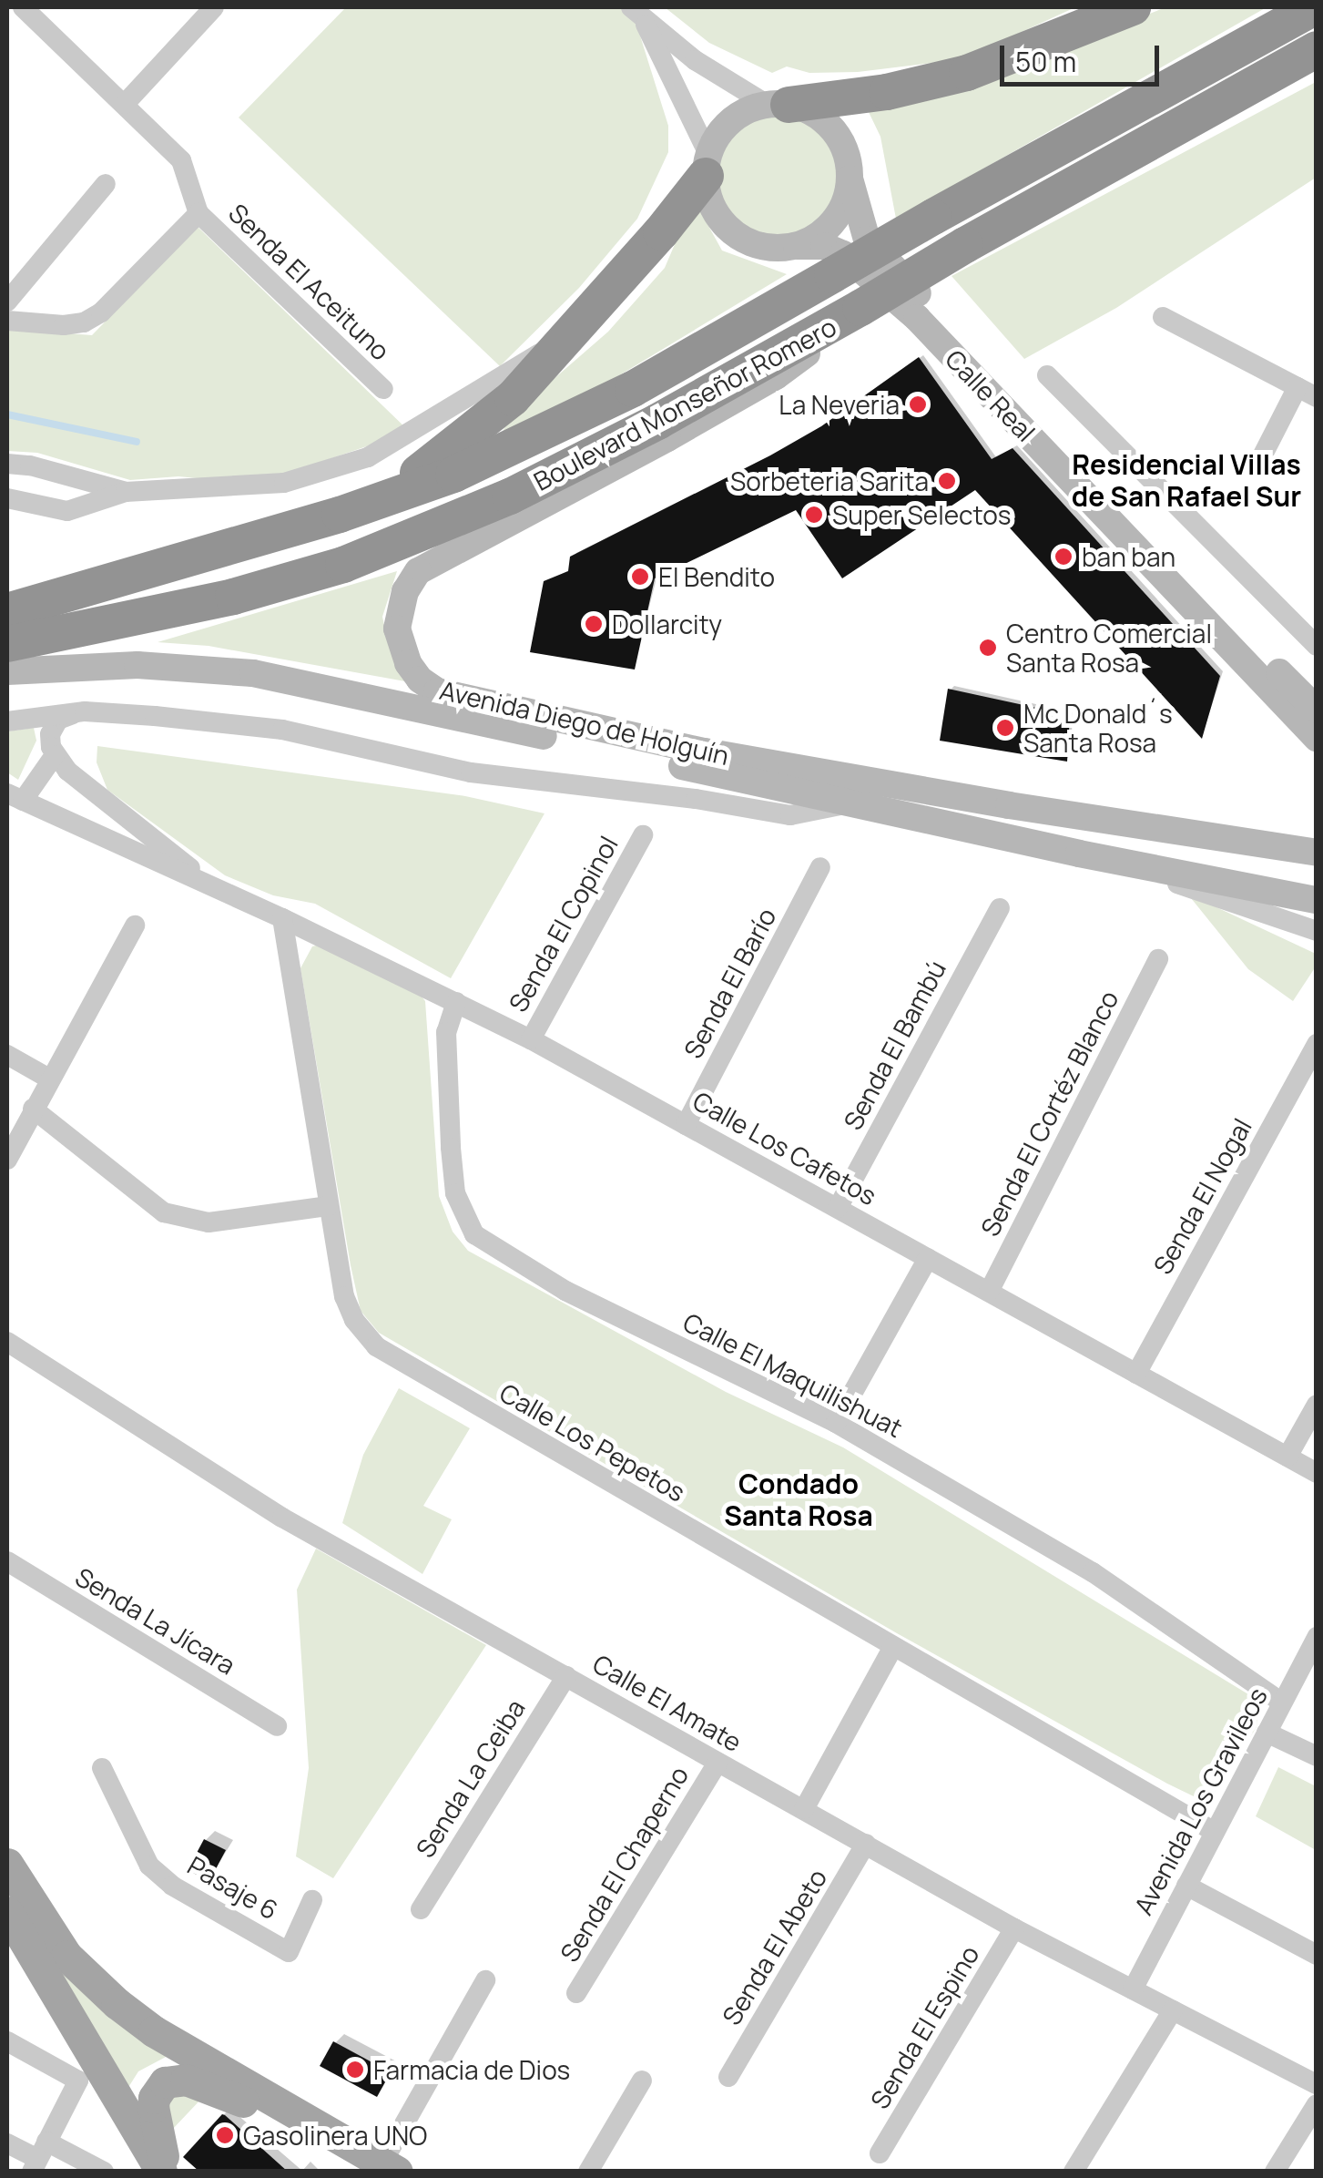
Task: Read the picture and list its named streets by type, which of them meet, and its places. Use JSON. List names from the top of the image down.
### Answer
{
  "streets": {
    "highway": ["Boulevard Monseñor Romero"],
    "street": [
      "Senda El Aceituno",
      "Calle Real",
      "Avenida Diego de Holguín",
      "Senda El Copinol",
      "Senda El Barío",
      "Senda El Bambú",
      "Senda El Cortéz Blanco",
      "Calle Los Cafetos",
      "Senda El Nogal",
      "Calle El Maquilishuat",
      "Calle Los Pepetos",
      "Senda La Jícara",
      "Calle El Amate",
      "Senda La Ceiba",
      "Avenida Los Gravileos",
      "Senda El Chaperno",
      "Pasaje 6",
      "Senda El Abeto",
      "Senda El Espino"
    ]
  },
  "crossings": [
    ["Boulevard Monseñor Romero", "Avenida Diego de Holguín"],
    ["Senda El Copinol", "Calle Los Cafetos"],
    ["Senda El Barío", "Calle Los Cafetos"],
    ["Senda El Bambú", "Calle Los Cafetos"],
    ["Senda El Cortéz Blanco", "Calle Los Cafetos"],
    ["Calle Los Cafetos", "Senda El Nogal"],
    ["Calle Los Cafetos", "Calle El Maquilishuat"],
    ["Calle Los Cafetos", "Calle Los Pepetos"],
    ["Calle El Maquilishuat", "Avenida Los Gravileos"],
    ["Calle Los Pepetos", "Avenida Los Gravileos"],
    ["Calle El Amate", "Senda La Ceiba"],
    ["Calle El Amate", "Avenida Los Gravileos"],
    ["Calle El Amate", "Senda El Chaperno"],
    ["Calle El Amate", "Senda El Abeto"],
    ["Calle El Amate", "Senda El Espino"]
  ],
  "districts": ["Residencial Villas de San Rafael Sur", "Condado Santa Rosa"],
  "places": [
    "La Neveria",
    "Sorbeteria Sarita",
    "Super Selectos",
    "ban ban",
    "El Bendito",
    "Dollarcity",
    "Centro Comercial Santa Rosa",
    "Mc Donald´s Santa Rosa",
    "Farmacia de Dios",
    "Gasolinera UNO"
  ],
  "scale_bar": "50 m"
}
